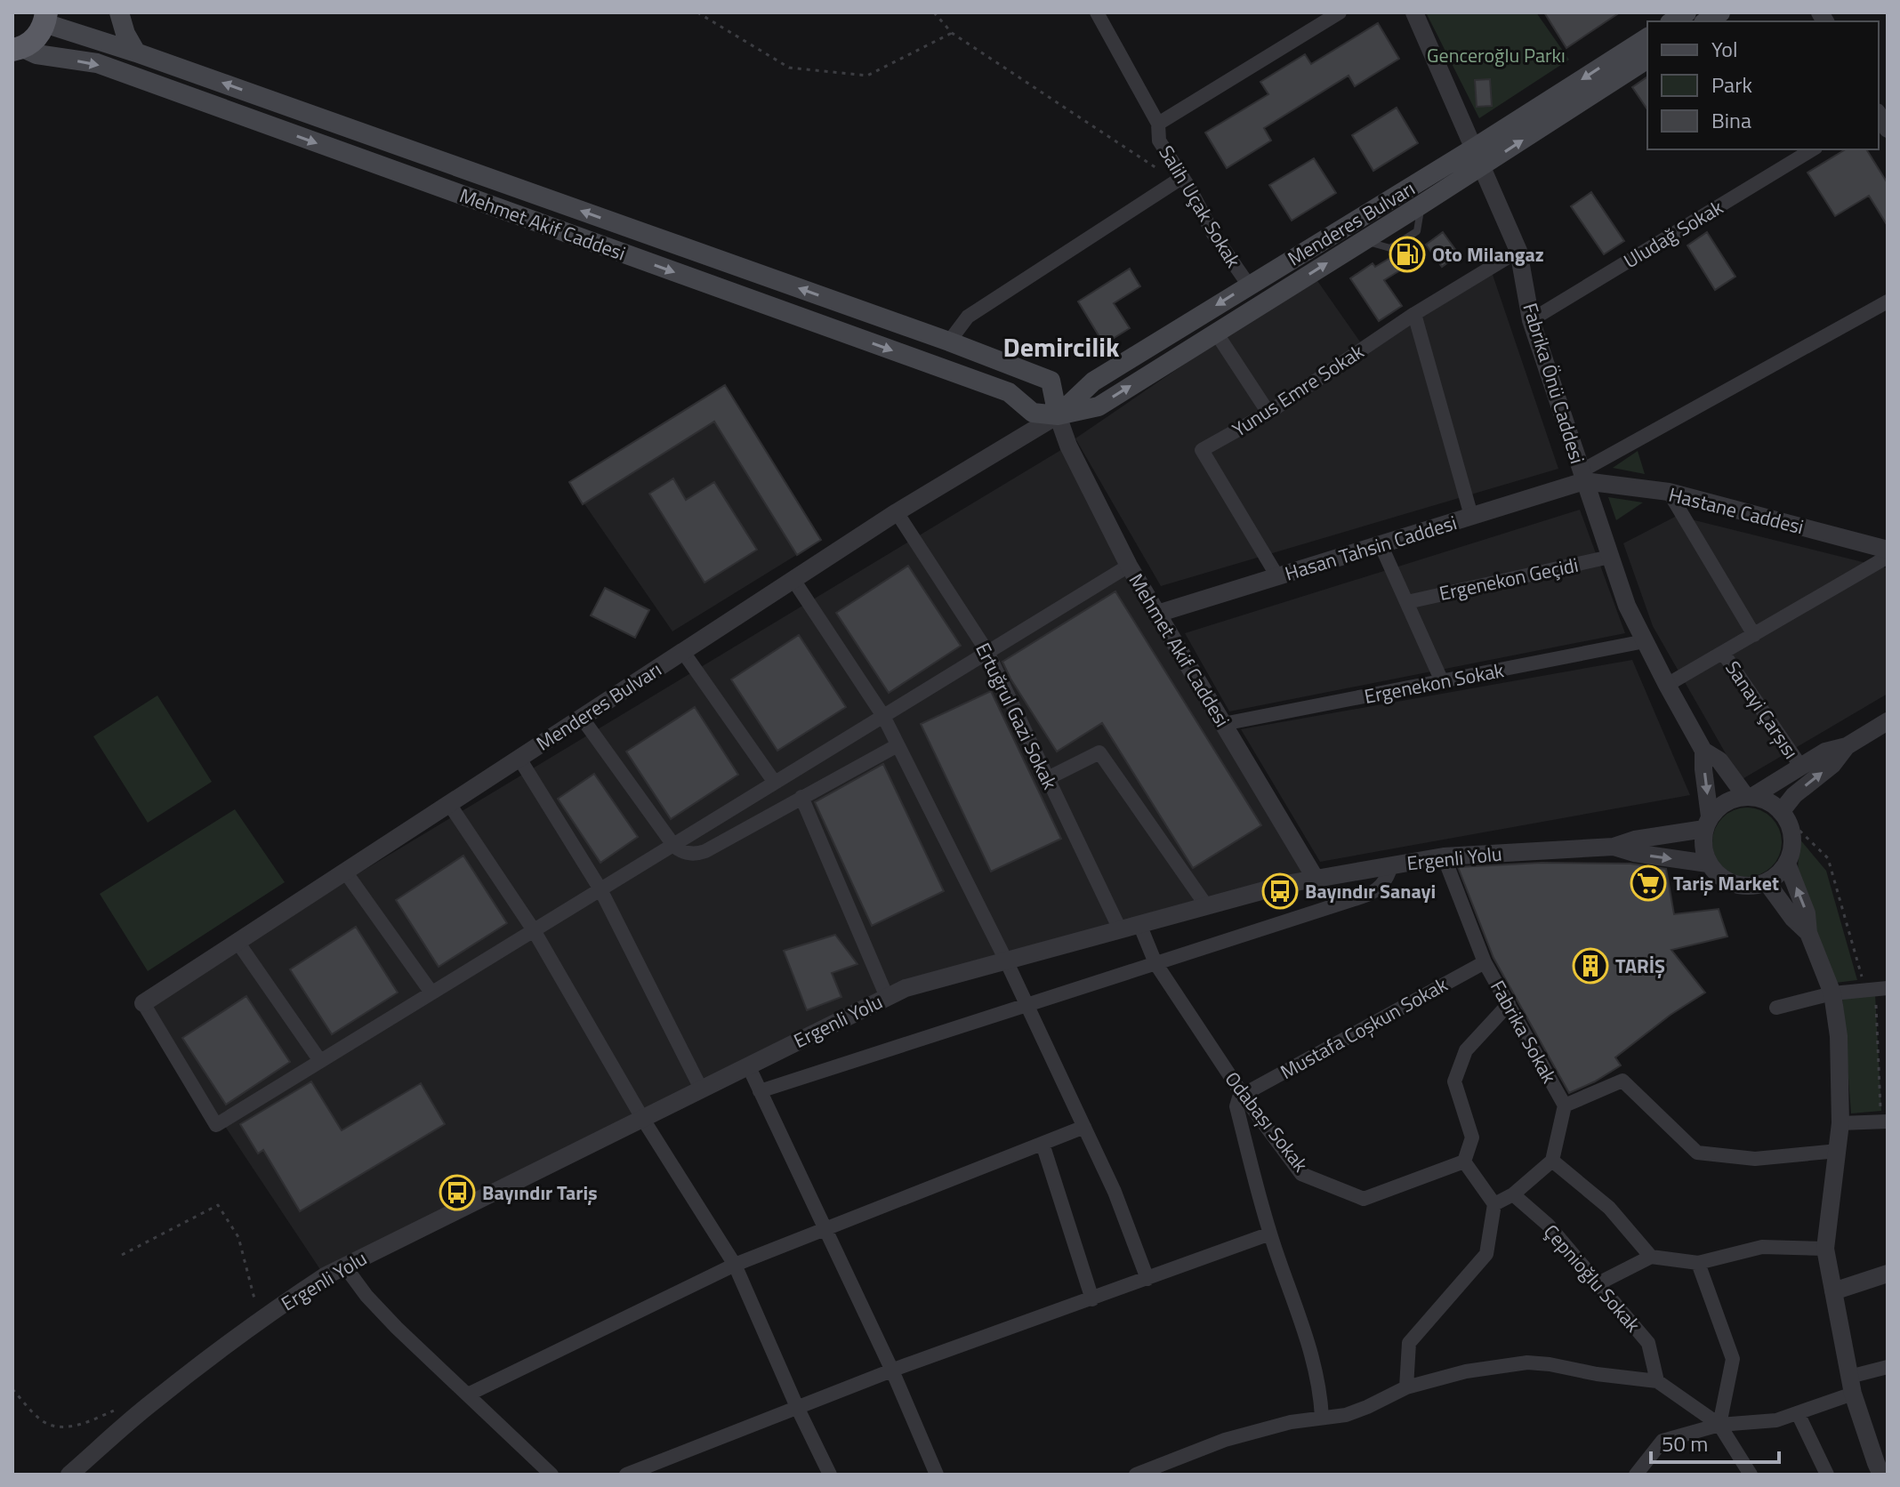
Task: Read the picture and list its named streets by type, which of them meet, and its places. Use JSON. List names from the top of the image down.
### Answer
{
  "streets": {
    "main road": ["Menderes Bulvarı", "Mehmet Akif Caddesi"],
    "street": [
      "Salih Uçak Sokak",
      "Uludağ Sokak",
      "Fabrika Önü Caddesi",
      "Yunus Emre Sokak",
      "Hastane Caddesi",
      "Hasan Tahsin Caddesi",
      "Ergenekon Geçidi",
      "Ergenekon Sokak",
      "Sanayi Çarşısı",
      "Ertuğrul Gazi Sokak",
      "Ergenli Yolu",
      "Mustafa Coşkun Sokak",
      "Fabrika Sokak",
      "Odabaşı Sokak",
      "Çepnioğlu Sokak"
    ]
  },
  "crossings": [
    ["Salih Uçak Sokak", "Menderes Bulvarı"],
    ["Menderes Bulvarı", "Mehmet Akif Caddesi"],
    ["Menderes Bulvarı", "Fabrika Önü Caddesi"],
    ["Menderes Bulvarı", "Ertuğrul Gazi Sokak"],
    ["Mehmet Akif Caddesi", "Hasan Tahsin Caddesi"],
    ["Mehmet Akif Caddesi", "Ergenekon Sokak"],
    ["Mehmet Akif Caddesi", "Ergenli Yolu"],
    ["Uludağ Sokak", "Fabrika Önü Caddesi"],
    ["Fabrika Önü Caddesi", "Yunus Emre Sokak"],
    ["Fabrika Önü Caddesi", "Hastane Caddesi"],
    ["Fabrika Önü Caddesi", "Hasan Tahsin Caddesi"],
    ["Fabrika Önü Caddesi", "Ergenekon Geçidi"],
    ["Fabrika Önü Caddesi", "Ergenekon Sokak"],
    ["Fabrika Önü Caddesi", "Sanayi Çarşısı"],
    ["Fabrika Önü Caddesi", "Ergenli Yolu"],
    ["Yunus Emre Sokak", "Hasan Tahsin Caddesi"],
    ["Hastane Caddesi", "Hasan Tahsin Caddesi"],
    ["Hastane Caddesi", "Sanayi Çarşısı"],
    ["Ertuğrul Gazi Sokak", "Ergenli Yolu"],
    ["Ergenli Yolu", "Fabrika Sokak"],
    ["Ergenli Yolu", "Odabaşı Sokak"],
    ["Mustafa Coşkun Sokak", "Fabrika Sokak"],
    ["Mustafa Coşkun Sokak", "Odabaşı Sokak"]
  ],
  "districts": ["Demircilik"],
  "parks": ["Genceroğlu Parkı"],
  "places": {
    "fuel station": ["Oto Milangaz"],
    "supermarket": ["Tariş Market"],
    "bus stop": ["Bayındır Sanayi", "Bayındır Tariş"],
    "building": ["TARİŞ"]
  },
  "legend": ["Yol", "Park", "Bina"],
  "scale_bar": "50 m"
}
